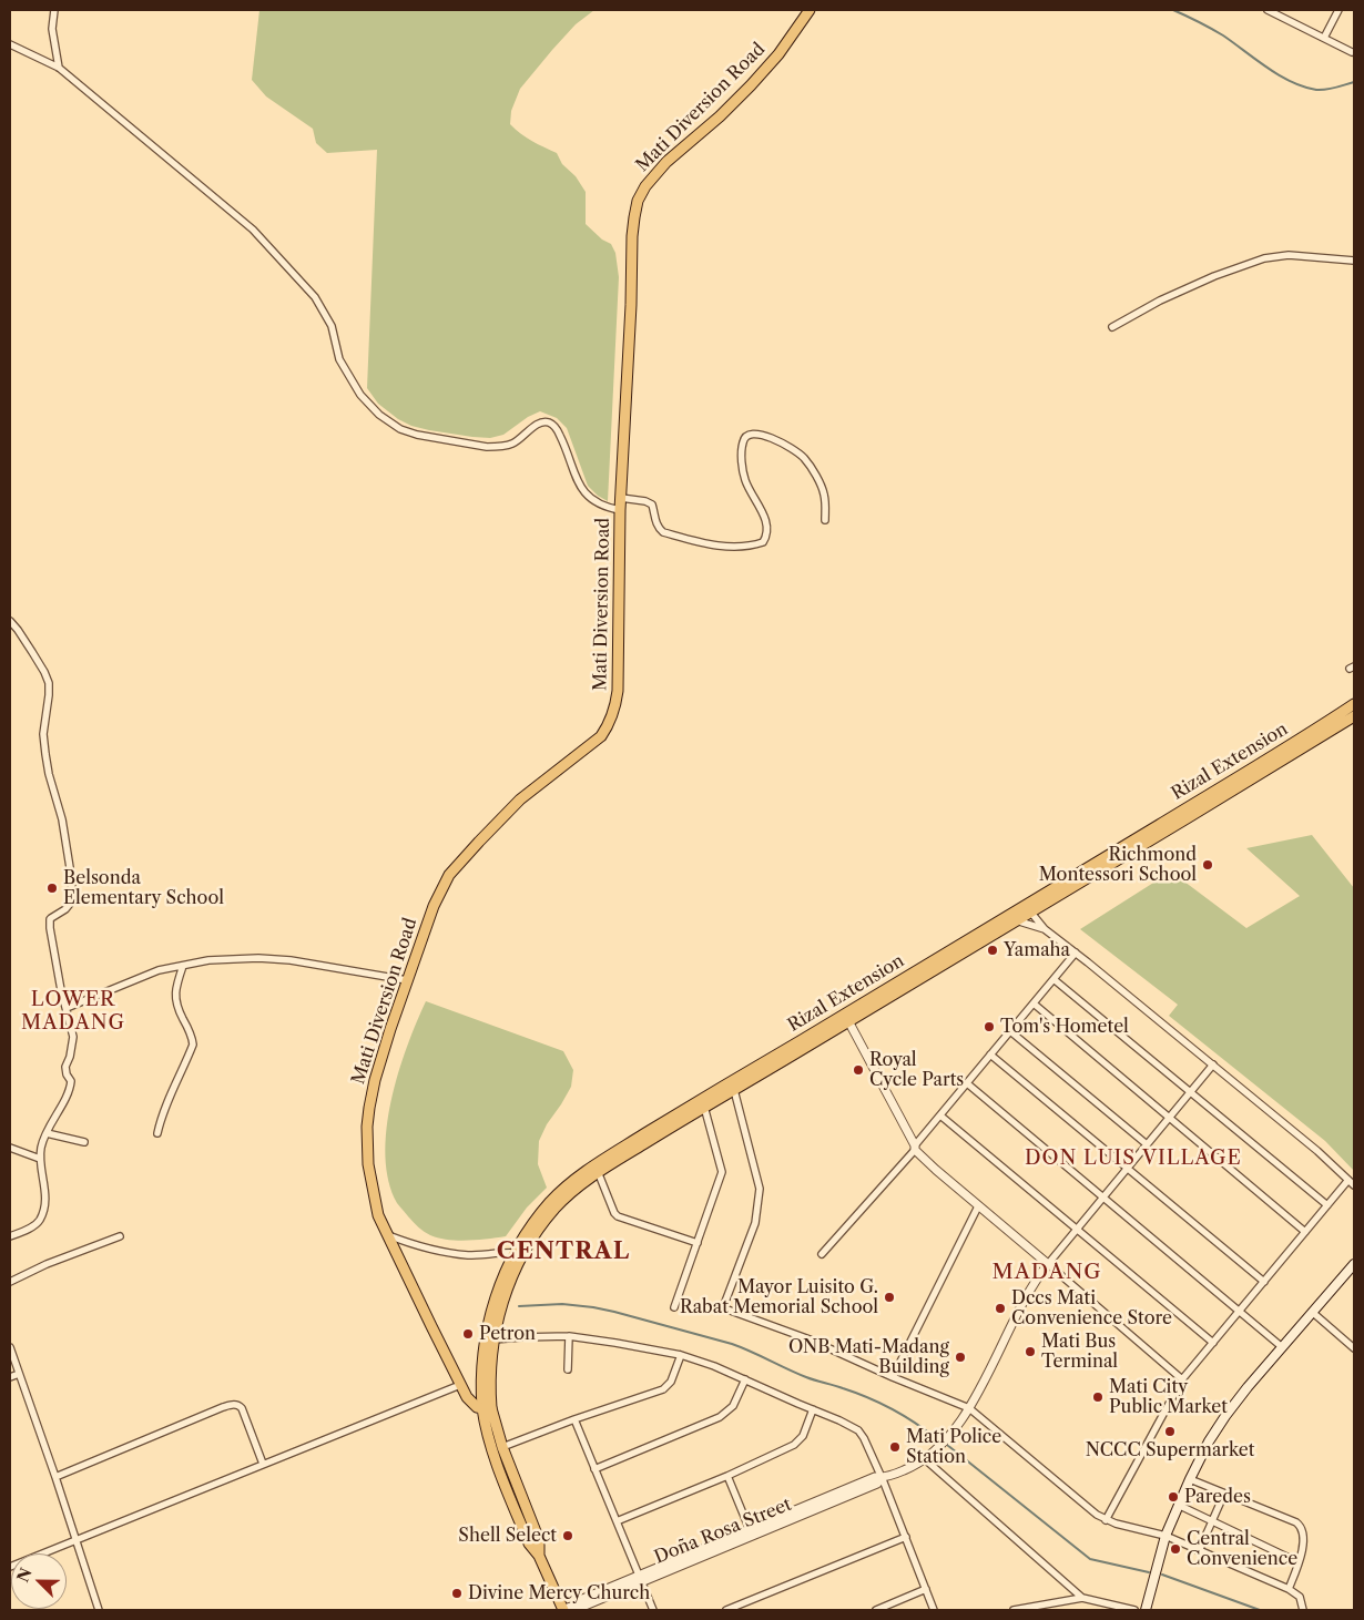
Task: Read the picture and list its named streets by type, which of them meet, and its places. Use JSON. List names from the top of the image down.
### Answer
{
  "streets": {
    "main road": ["Mati Diversion Road", "Rizal Extension"],
    "street": ["Doña Rosa Street"]
  },
  "crossings": [
    ["Mati Diversion Road", "Rizal Extension"]
  ],
  "districts": [
    "LOWER MADANG",
    "DON LUIS VILLAGE",
    "CENTRAL",
    "MADANG"
  ],
  "places": [
    "Richmond Montessori School",
    "Belsonda Elementary School",
    "Yamaha",
    "Tom's Hometel",
    "Royal Cycle Parts",
    "Mayor Luisito G. Rabat Memorial School",
    "Dccs Mati Convenience Store",
    "Petron",
    "Mati Bus Terminal",
    "ONB Mati-Madang Building",
    "Mati City Public Market",
    "NCCC Supermarket",
    "Mati Police Station",
    "Paredes",
    "Shell Select",
    "Central Convenience",
    "Divine Mercy Church"
  ],
  "north": "top left"
}
